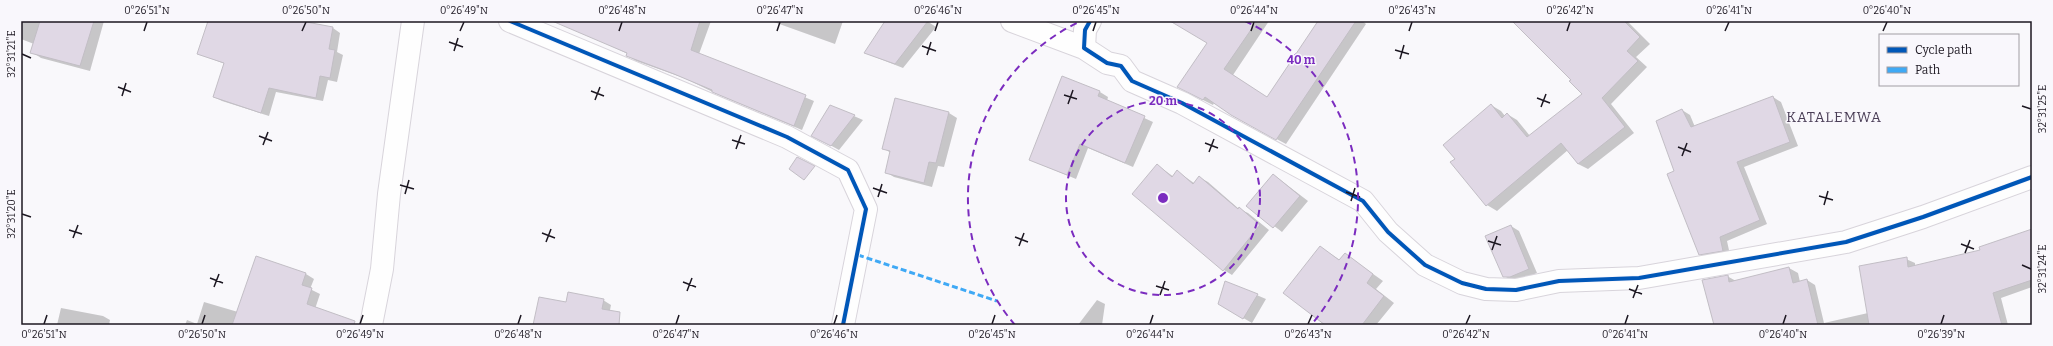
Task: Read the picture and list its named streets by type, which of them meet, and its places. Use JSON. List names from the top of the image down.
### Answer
{
  "districts": ["KATALEMWA"],
  "legend": ["Cycle path", "Path"],
  "coordinates": [
    "0°26'51\"N",
    "0°26'50\"N",
    "0°26'49\"N",
    "0°26'48\"N",
    "0°26'47\"N",
    "0°26'46\"N",
    "0°26'45\"N",
    "0°26'44\"N",
    "0°26'43\"N",
    "0°26'42\"N",
    "0°26'41\"N",
    "0°26'40\"N",
    "32°31'21\"E",
    "32°31'25\"E",
    "32°31'20\"E",
    "32°31'24\"E",
    "0°26'39\"N"
  ],
  "rings": ["40 m", "20 m"]
}
